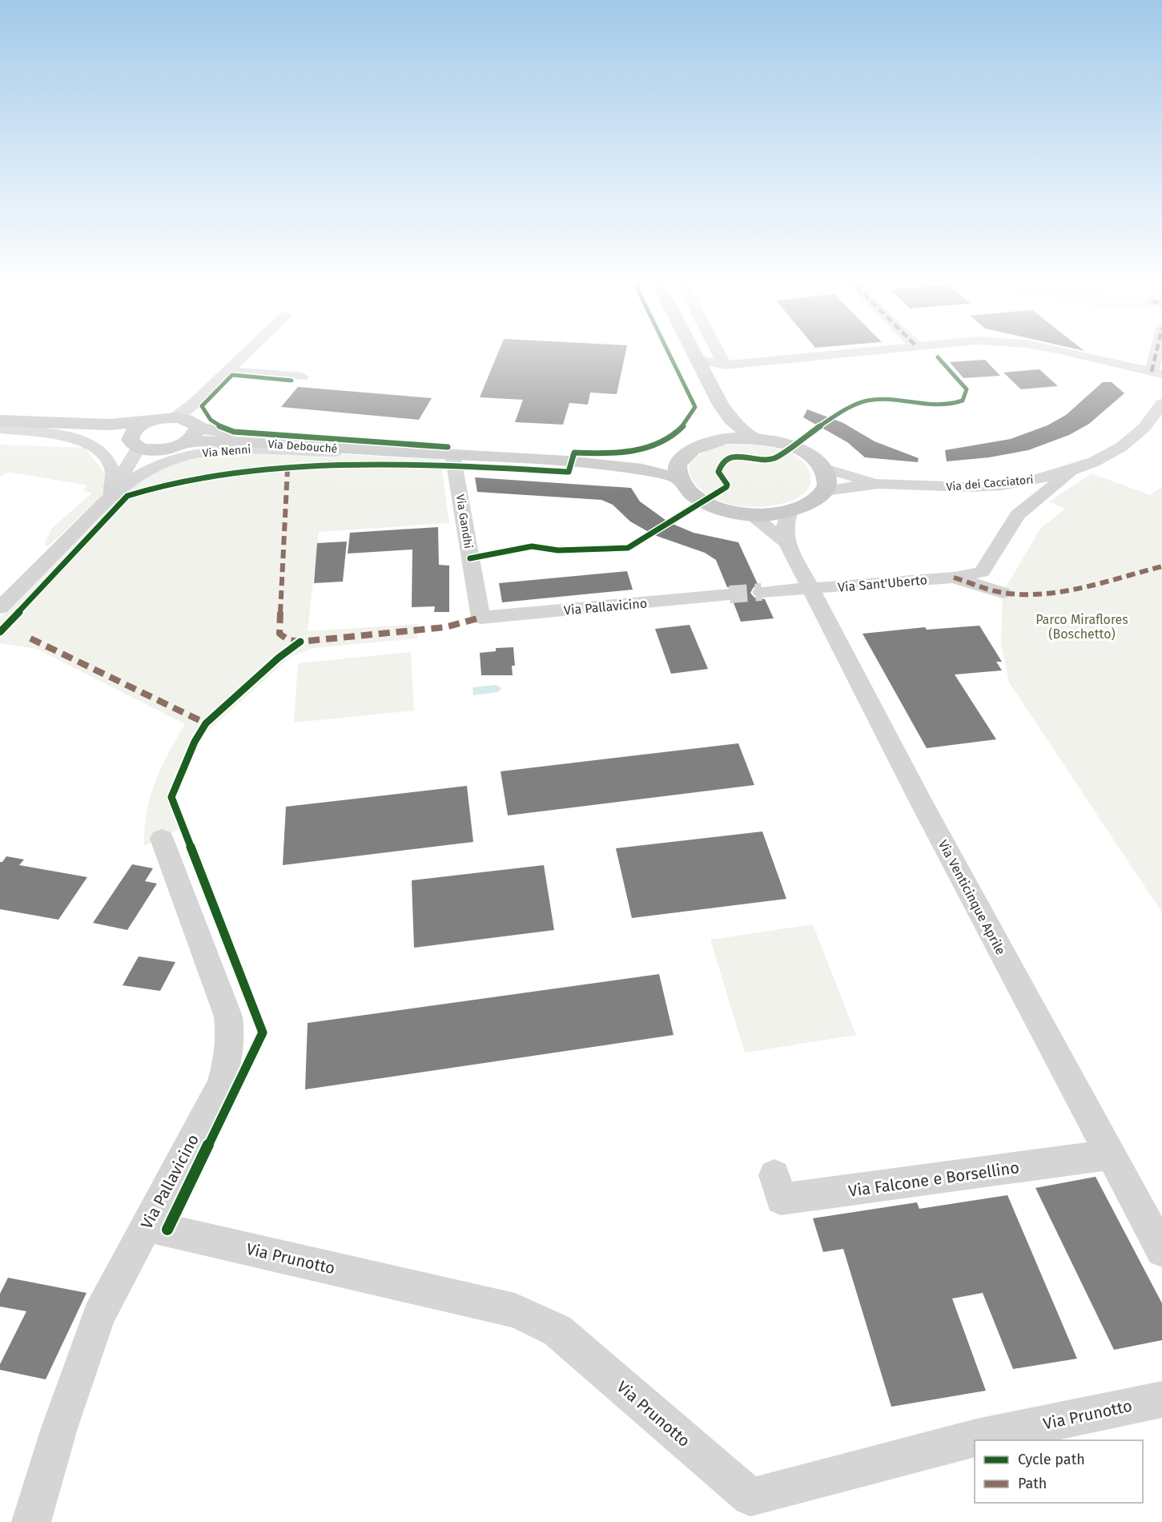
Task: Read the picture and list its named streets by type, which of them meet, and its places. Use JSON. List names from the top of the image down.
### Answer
{
  "streets": {
    "main road": ["Via Debouché"],
    "street": [
      "Via Nenni",
      "Via dei Cacciatori",
      "Via Gandhi",
      "Via Sant'Uberto",
      "Via Pallavicino",
      "Via Venticinque Aprile",
      "Via Falcone e Borsellino",
      "Via Prunotto"
    ]
  },
  "crossings": [
    ["Via Debouché", "Via Nenni"],
    ["Via Debouché", "Via Gandhi"],
    ["Via dei Cacciatori", "Via Sant'Uberto"],
    ["Via Gandhi", "Via Pallavicino"],
    ["Via Sant'Uberto", "Via Venticinque Aprile"],
    ["Via Pallavicino", "Via Prunotto"],
    ["Via Venticinque Aprile", "Via Falcone e Borsellino"]
  ],
  "parks": ["Parco Miraflores (Boschetto)"],
  "legend": ["Cycle path", "Path"]
}
